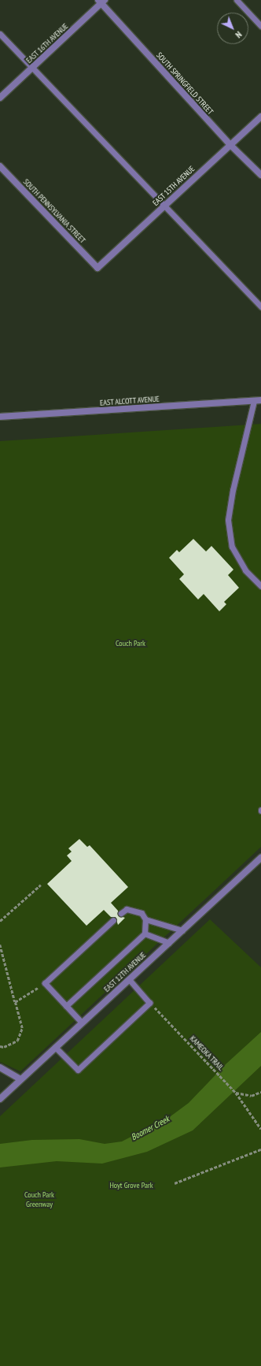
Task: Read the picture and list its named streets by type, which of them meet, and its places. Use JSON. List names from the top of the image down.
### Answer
{
  "streets": {
    "street": [
      "EAST 16TH AVENUE",
      "SOUTH SPRINGFIELD STREET",
      "EAST 15TH AVENUE",
      "SOUTH PENNSYLVANIA STREET",
      "EAST ALCOTT AVENUE",
      "EAST 12TH AVENUE"
    ],
    "path": ["KAMEOKA TRAIL"]
  },
  "crossings": [
    ["EAST 16TH AVENUE", "SOUTH SPRINGFIELD STREET"],
    ["SOUTH SPRINGFIELD STREET", "EAST 15TH AVENUE"],
    ["EAST 15TH AVENUE", "SOUTH PENNSYLVANIA STREET"]
  ],
  "water": ["Boomer Creek"],
  "parks": ["Couch Park", "Hoyt Grove Park", "Couch Park Greenway"],
  "north": "bottom right"
}
